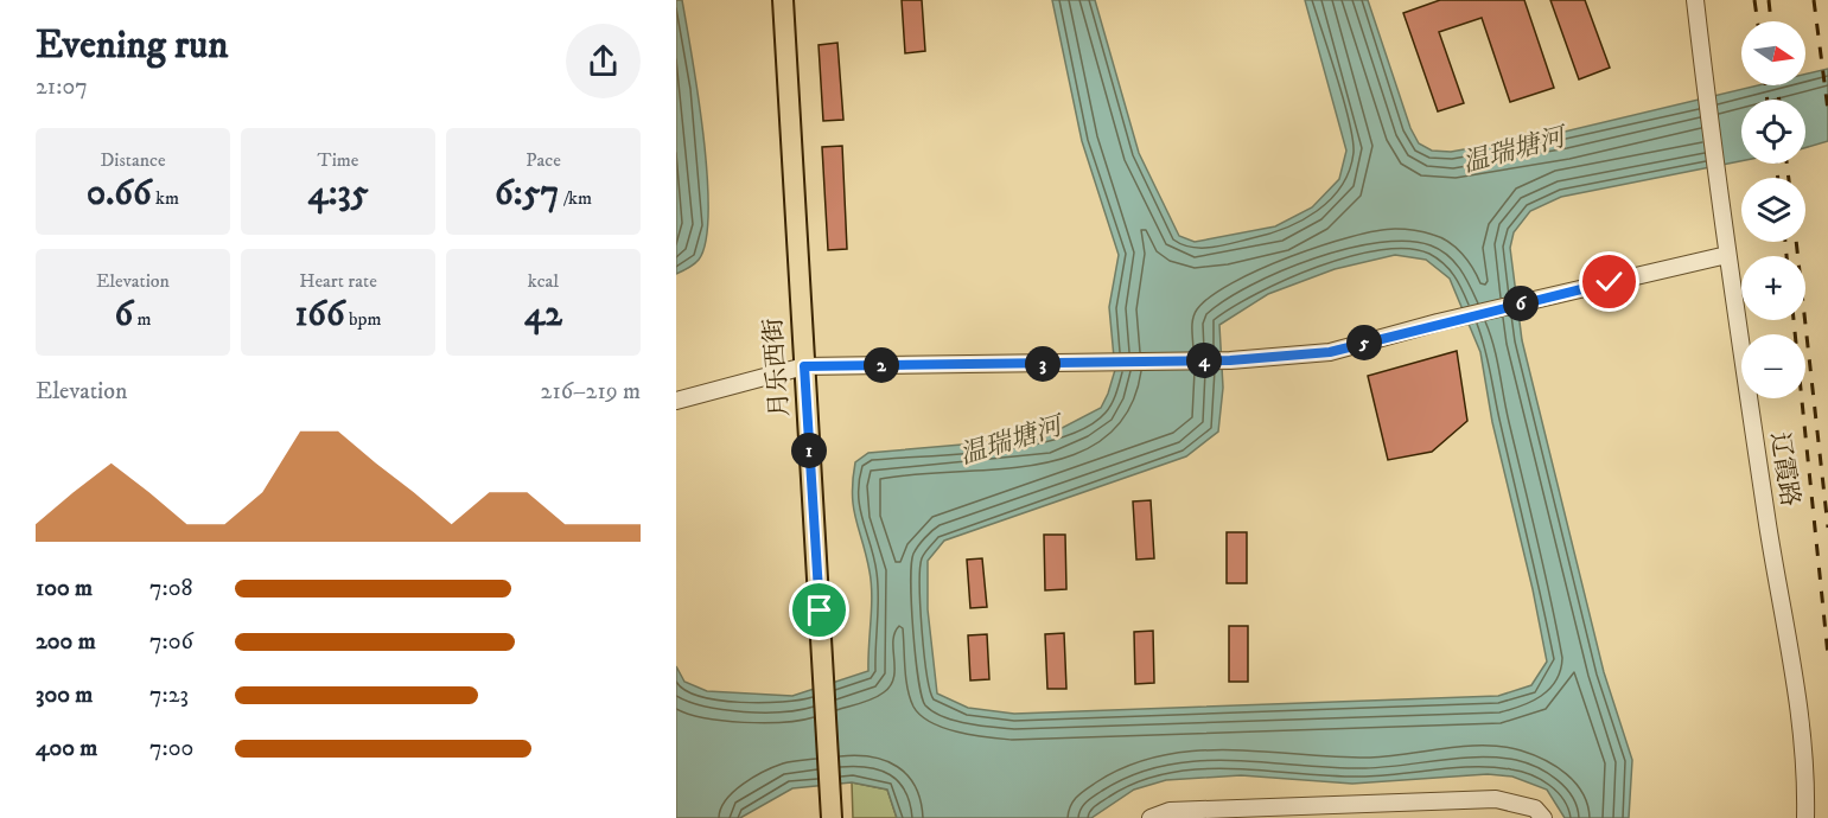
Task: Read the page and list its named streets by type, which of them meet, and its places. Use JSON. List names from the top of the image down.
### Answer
{
  "streets": {
    "main road": ["月乐西街"],
    "street": ["辽霞路"]
  },
  "water": ["温瑞塘河"],
  "north": "right",
  "page": {
    "heading": ["Evening run", "21:07"],
    "map_buttons": ["+", "−"],
    "stats": [
      ["Distance", "0.66 km"],
      ["Time", "4:35"],
      ["Pace", "6:57 /km"],
      ["Elevation", "6 m"],
      ["Heart rate", "166 bpm"],
      ["kcal", "42"]
    ],
    "pins": [
      "6",
      "5",
      "4",
      "3",
      "2",
      "1"
    ],
    "chart": ["Elevation", "216–219 m"],
    "list": [
      {
        "name": "100 m",
        "note": "7:08"
      },
      {
        "name": "200 m",
        "note": "7:06"
      },
      {
        "name": "300 m",
        "note": "7:23"
      },
      {
        "name": "400 m",
        "note": "7:00"
      }
    ]
  }
}
